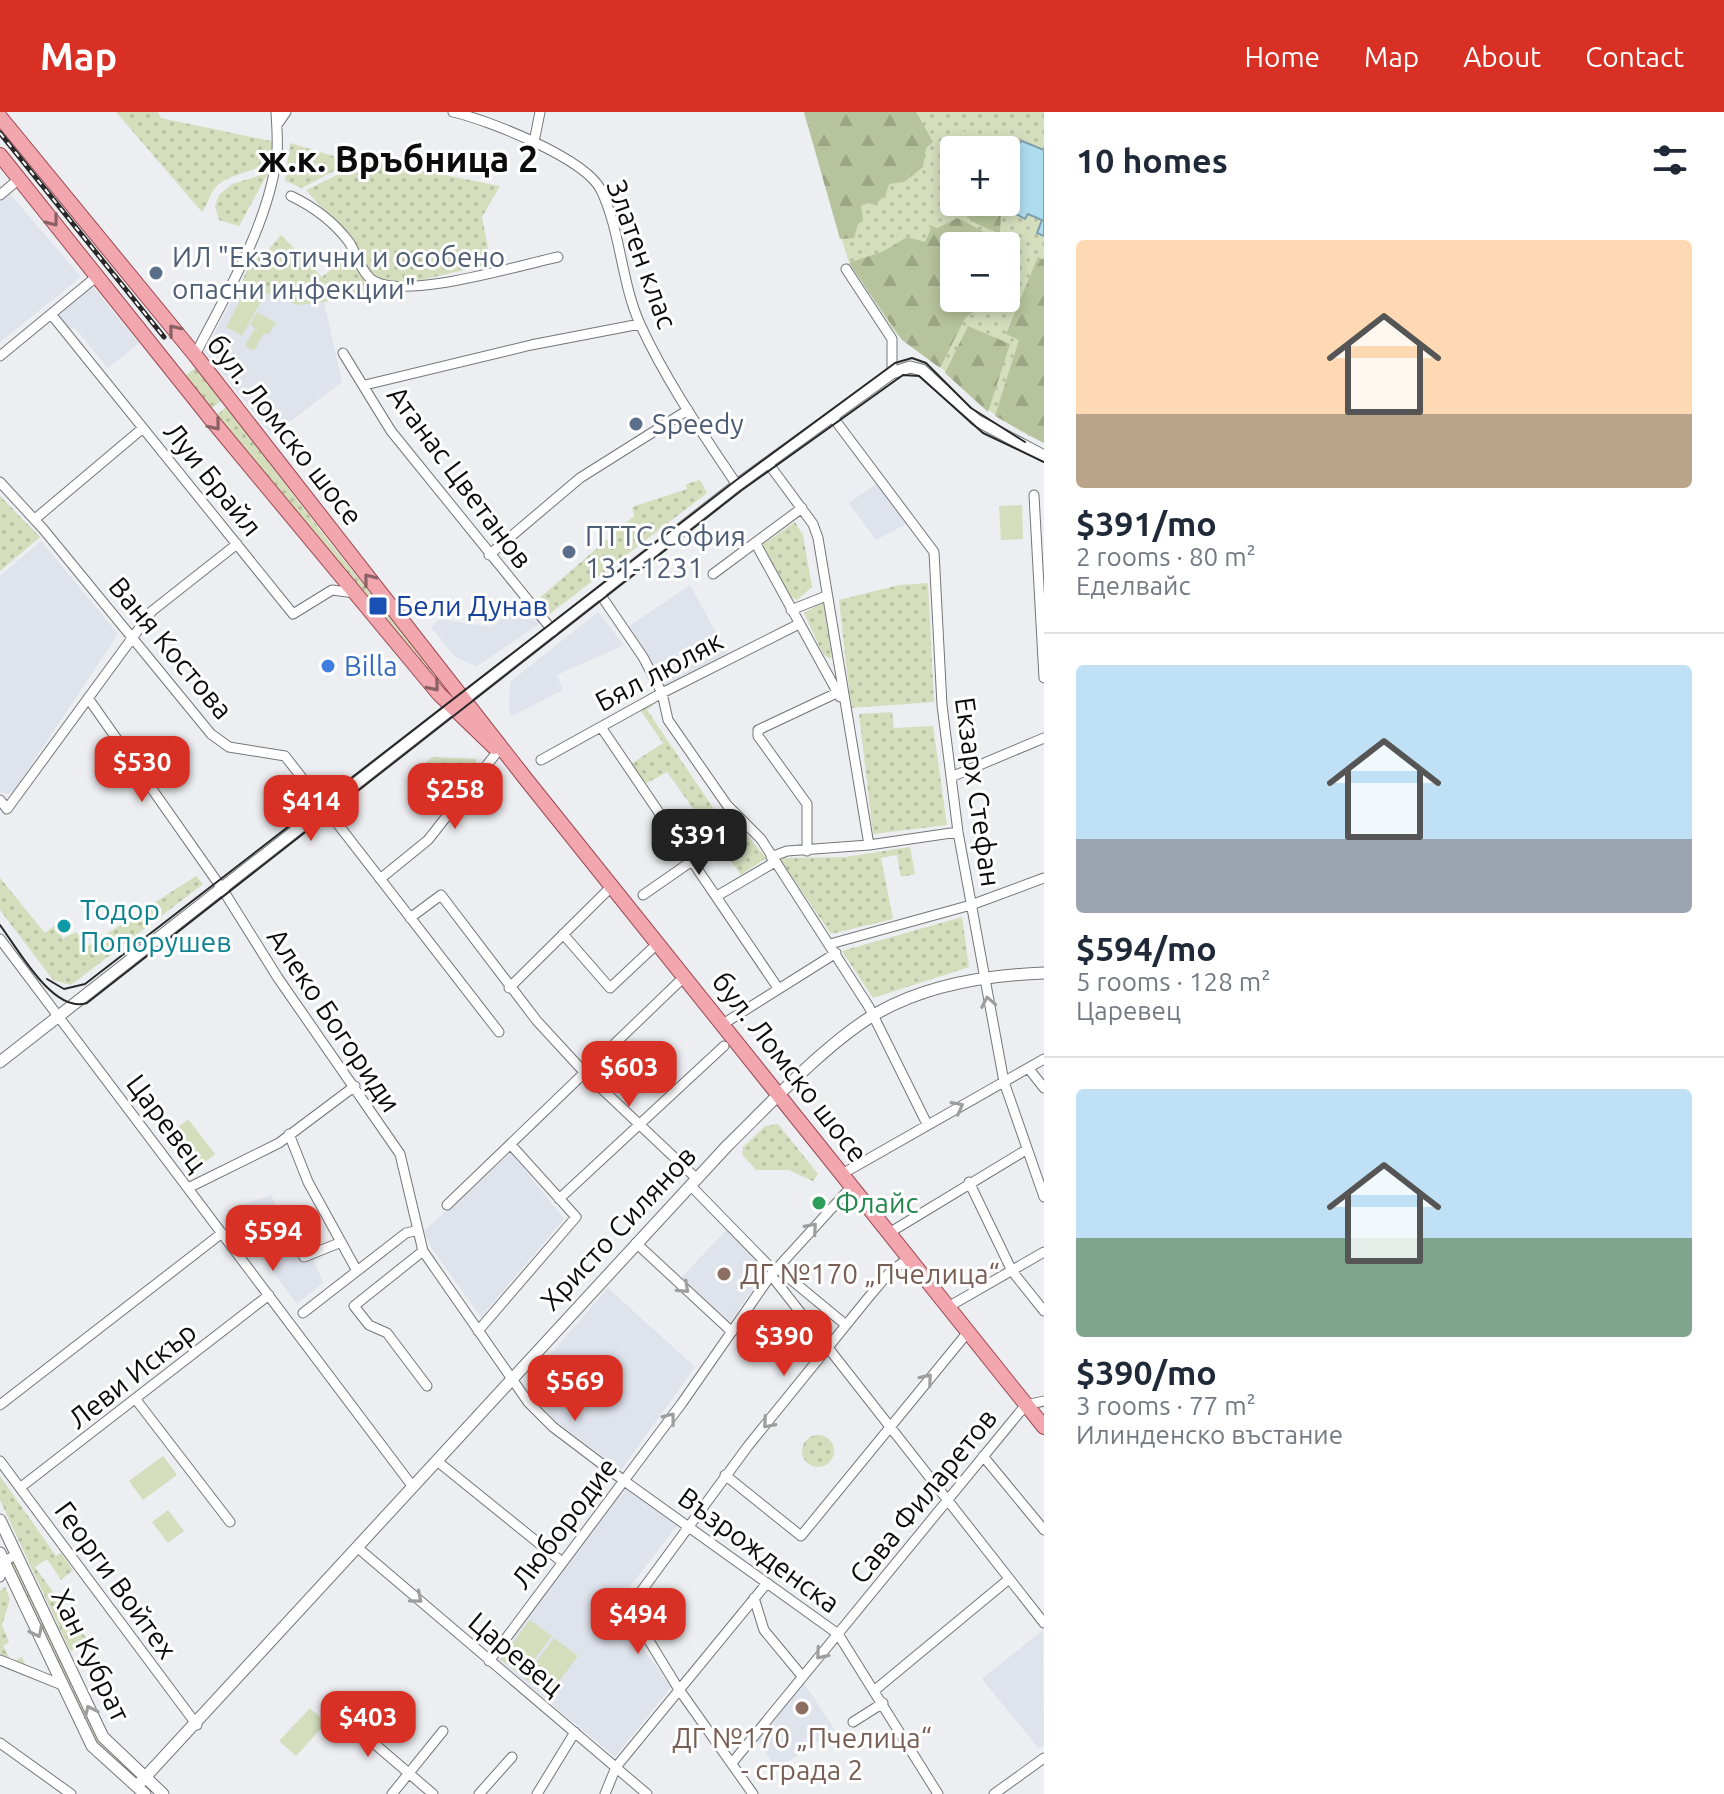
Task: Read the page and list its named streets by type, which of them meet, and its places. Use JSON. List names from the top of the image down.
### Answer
{
  "streets": {
    "main road": ["бул. Ломско шосе"],
    "street": [
      "Златен клас",
      "Атанас Цветанов",
      "Луи Брайл",
      "Ваня Костова",
      "Бял люляк",
      "Екзарх Стефан",
      "Алеко Богориди",
      "Царевец",
      "Христо Силянов",
      "Леви Искър",
      "Сава Филаретов",
      "Любородие",
      "Възрожденска",
      "Георги Войтех",
      "Хан Кубрат"
    ]
  },
  "crossings": [
    ["бул. Ломско шосе", "Луи Брайл"],
    ["бул. Ломско шосе", "Христо Силянов"],
    ["бул. Ломско шосе", "Сава Филаретов"],
    ["бул. Ломско шосе", "Любородие"],
    ["Екзарх Стефан", "Христо Силянов"],
    ["Алеко Богориди", "Христо Силянов"],
    ["Алеко Богориди", "Възрожденска"],
    ["Царевец", "Христо Силянов"],
    ["Царевец", "Леви Искър"],
    ["Царевец", "Любородие"],
    ["Христо Силянов", "Възрожденска"],
    ["Христо Силянов", "Георги Войтех"],
    ["Христо Силянов", "Хан Кубрат"],
    ["Леви Искър", "Георги Войтех"],
    ["Сава Филаретов", "Възрожденска"],
    ["Любородие", "Възрожденска"]
  ],
  "districts": ["ж.к. Връбница 2"],
  "places": {
    "other": [
      "ИЛ \"Екзотични и особено опасни инфекции\"",
      "Speedy",
      "ПТТС София 131-1231",
      "Billa",
      "Тодор Попорушев",
      "Флайс",
      "ДГ №170 „Пчелица“",
      "ДГ №170 „Пчелица“ - сграда 2"
    ],
    "transit": ["Бели Дунав"]
  },
  "page": {
    "header": "Map",
    "nav": [
      "Home",
      "Map",
      "About",
      "Contact"
    ],
    "heading": "10 homes",
    "map_buttons": ["+", "−"],
    "list": [
      {
        "name": "$391/mo",
        "note": "2 rooms · 80 m² · Еделвайс"
      },
      {
        "name": "$594/mo",
        "note": "5 rooms · 128 m² · Царевец"
      },
      {
        "name": "$390/mo",
        "note": "3 rooms · 77 m² · Илинденско въстание"
      }
    ],
    "price": [
      "$530",
      "$258",
      "$414",
      "$391",
      "$603",
      "$594",
      "$390",
      "$569",
      "$494",
      "$403"
    ]
  }
}
